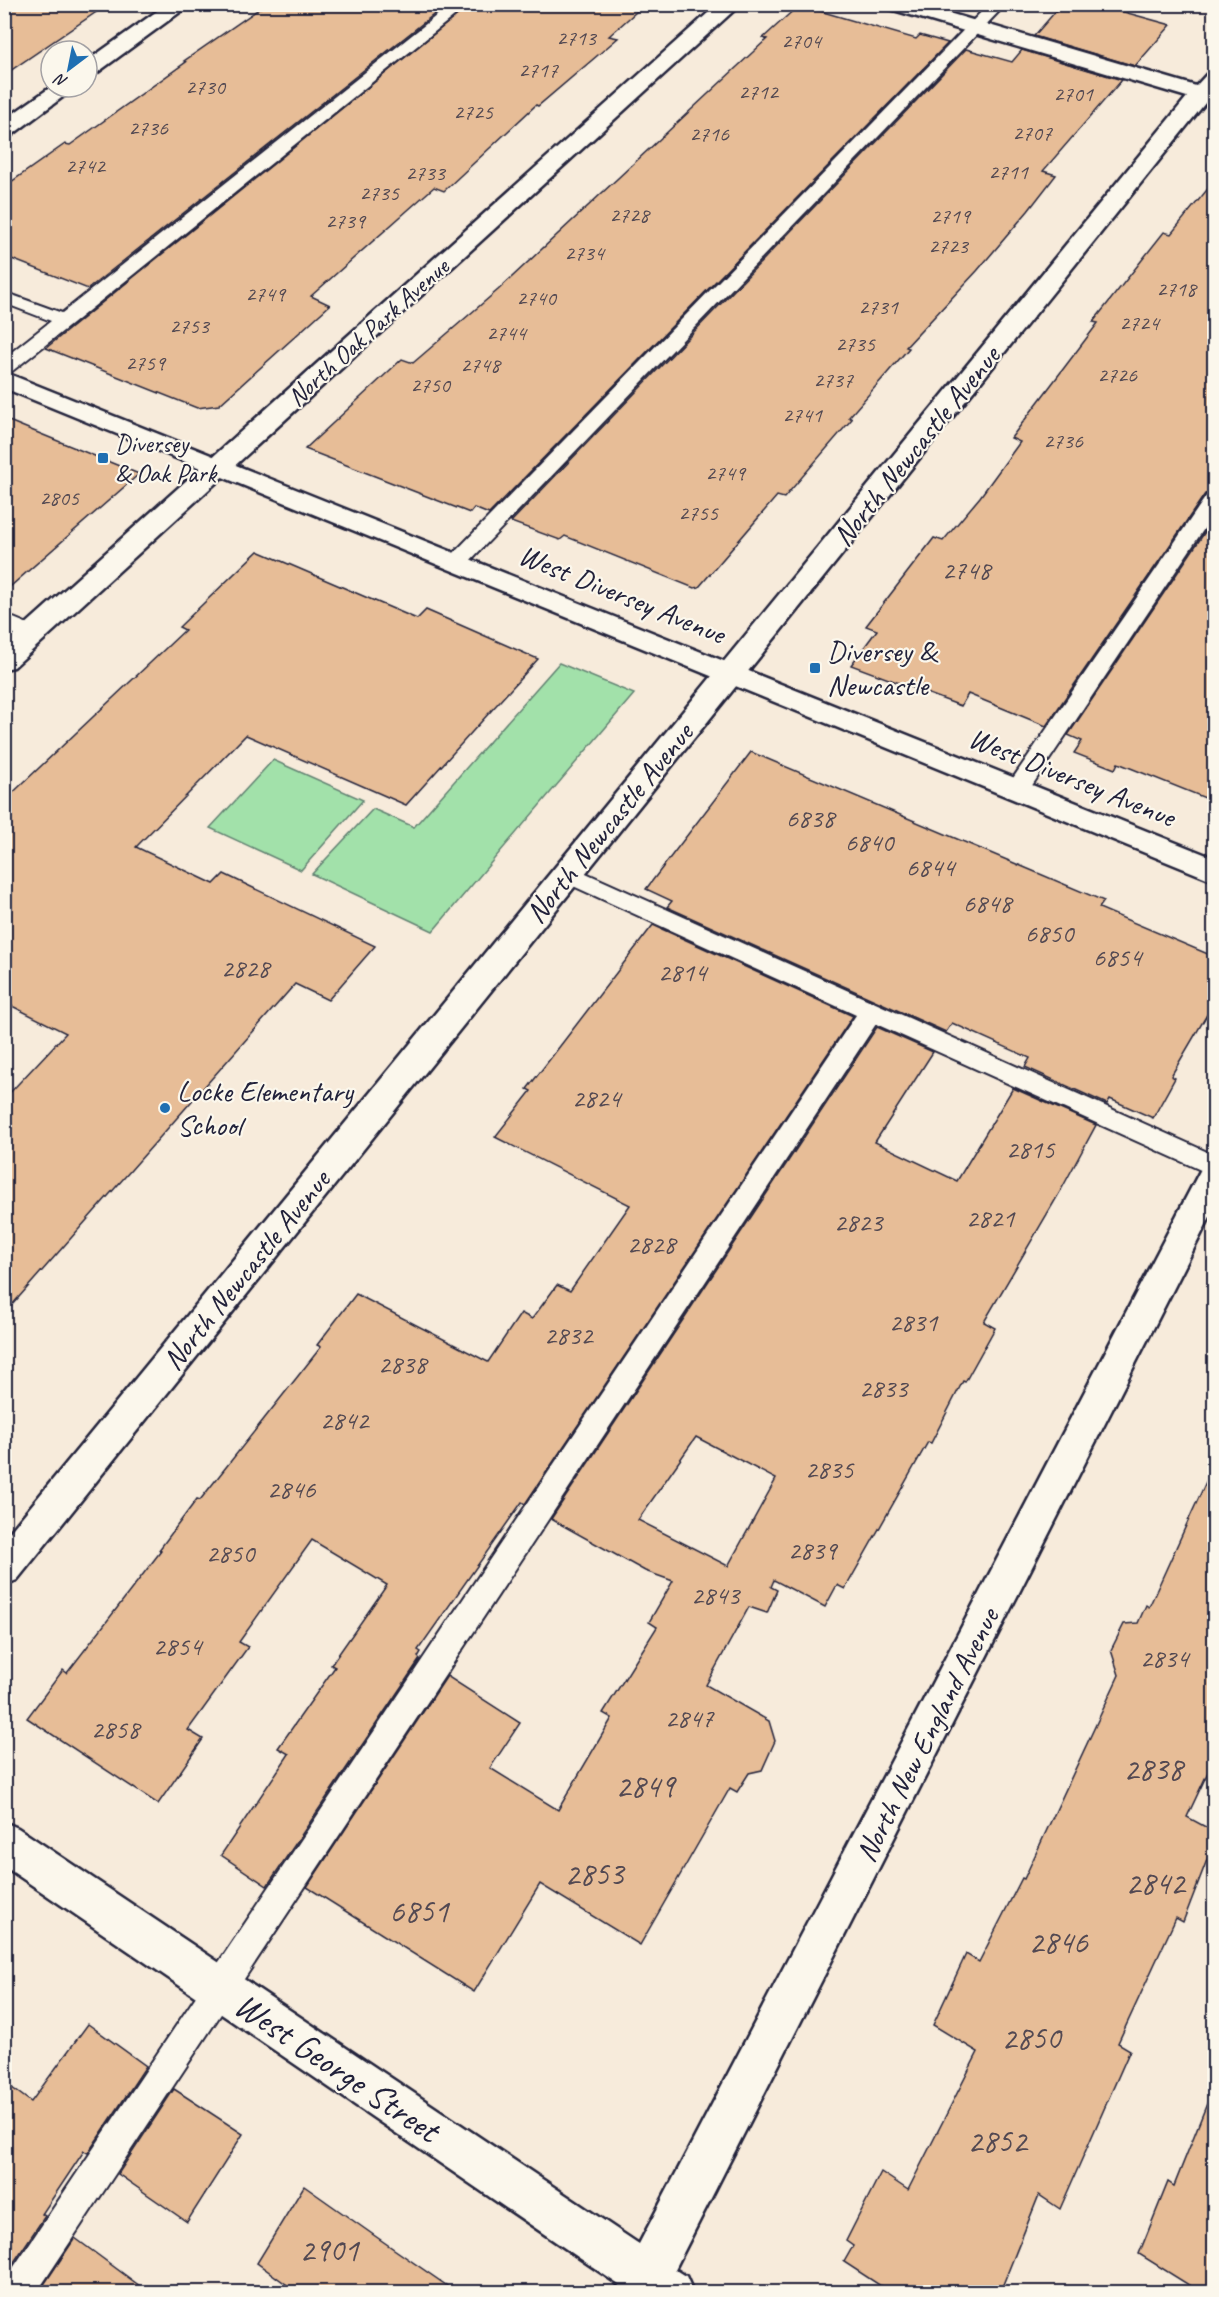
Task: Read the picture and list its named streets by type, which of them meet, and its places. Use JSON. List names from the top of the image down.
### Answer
{
  "streets": {
    "street": [
      "North Oak Park Avenue",
      "North Newcastle Avenue",
      "West Diversey Avenue",
      "North New England Avenue",
      "West George Street"
    ]
  },
  "crossings": [
    ["North Oak Park Avenue", "West Diversey Avenue"],
    ["North Newcastle Avenue", "West Diversey Avenue"],
    ["North New England Avenue", "West George Street"]
  ],
  "places": {
    "transit": ["Diversey & Oak Park", "Diversey & Newcastle"],
    "other": ["Locke Elementary School"]
  },
  "house_numbers": [
    "2713",
    "2704",
    "2717",
    "2730",
    "2712",
    "2701",
    "2725",
    "2736",
    "2707",
    "2716",
    "2742",
    "2711",
    "2733",
    "2735",
    "2728",
    "2719",
    "2739",
    "2723",
    "2734",
    "2718",
    "2749",
    "2740",
    "2731",
    "2724",
    "2753",
    "2744",
    "2735",
    "2759",
    "2748",
    "2726",
    "2737",
    "2750",
    "2741",
    "2736",
    "2749",
    "2805",
    "2755",
    "2748",
    "6838",
    "6840",
    "6844",
    "6848",
    "6850",
    "6854",
    "2828",
    "2814",
    "2824",
    "2815",
    "2821",
    "2823",
    "2828",
    "2831",
    "2832",
    "2838",
    "2833",
    "2842",
    "2835",
    "2846",
    "2839",
    "2850",
    "2843",
    "2854",
    "2834",
    "2847",
    "2858",
    "2838",
    "2849",
    "2853",
    "2842",
    "6851",
    "2846",
    "2850",
    "2852",
    "2901"
  ],
  "north": "bottom left"
}
